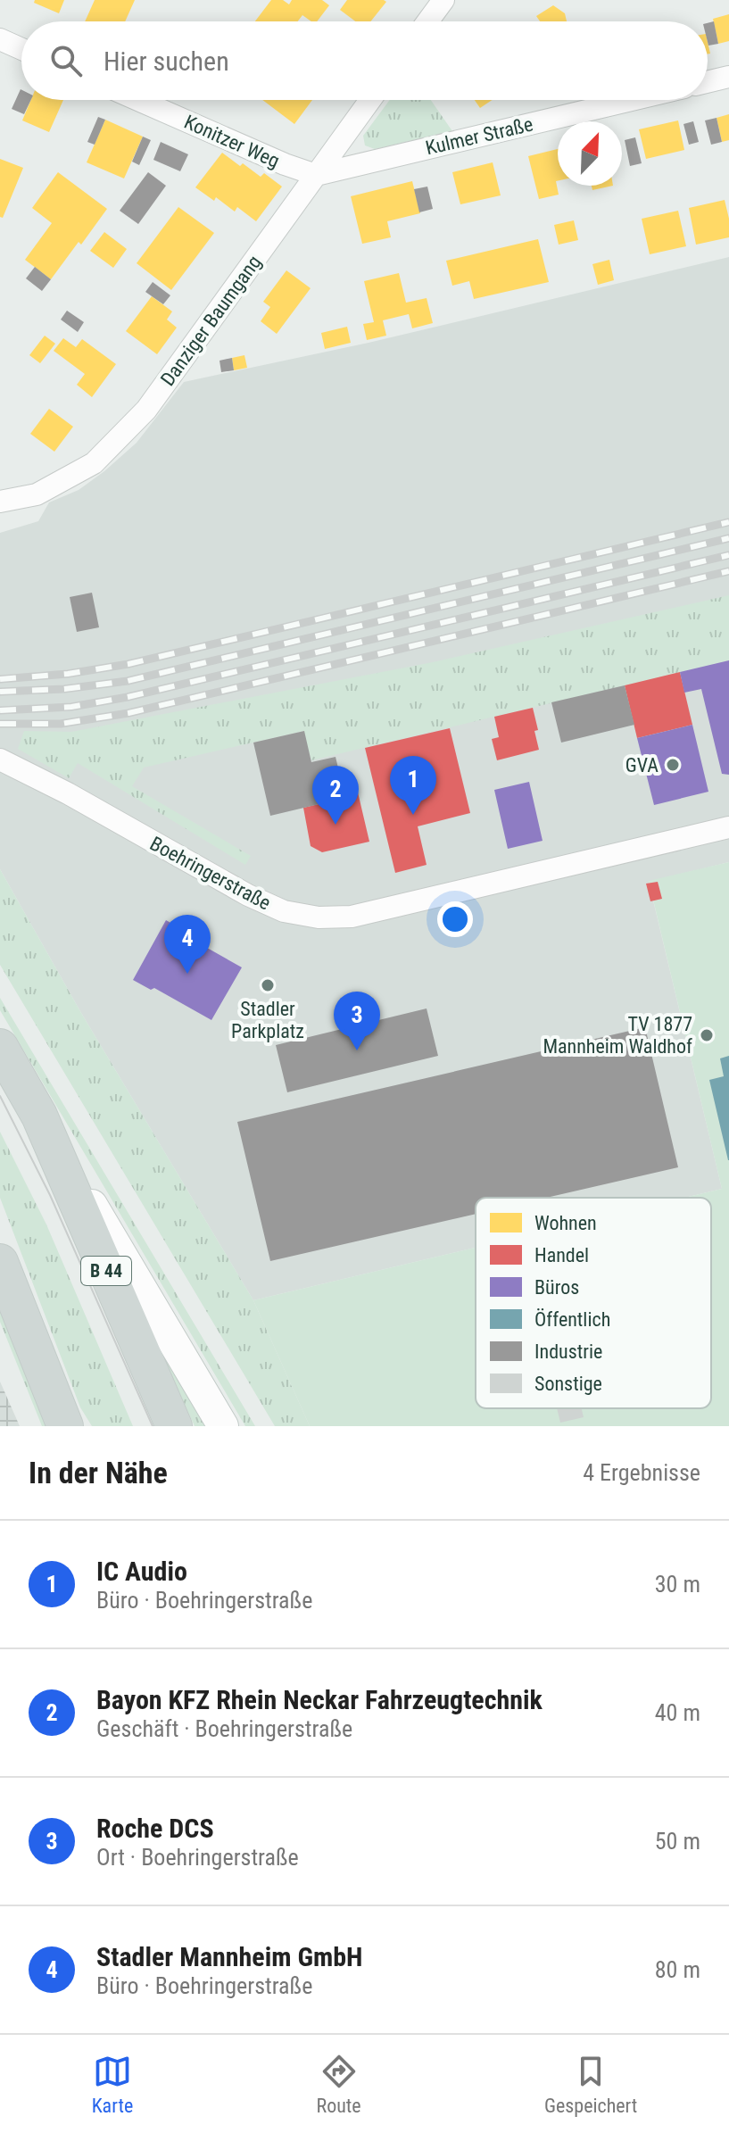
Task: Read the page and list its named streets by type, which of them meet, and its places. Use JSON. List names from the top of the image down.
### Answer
{
  "streets": {
    "main road": ["B 44"],
    "street": [
      "Kulmer Straße",
      "Konitzer Weg",
      "Danziger Baumgang",
      "Boehringerstraße"
    ]
  },
  "crossings": [
    ["Kulmer Straße", "Konitzer Weg"],
    ["Kulmer Straße", "Danziger Baumgang"],
    ["Konitzer Weg", "Danziger Baumgang"]
  ],
  "places": ["GVA", "Stadler Parkplatz", "TV 1877 Mannheim Waldhof"],
  "legend": [
    "Wohnen",
    "Handel",
    "Büros",
    "Öffentlich",
    "Industrie",
    "Sonstige"
  ],
  "north": "top right",
  "page": {
    "search": "Hier suchen",
    "pins": [
      "1",
      "2",
      "4",
      "3"
    ],
    "heading": ["In der Nähe", "4 Ergebnisse"],
    "list": [
      {
        "mark": "1",
        "name": "IC Audio",
        "note": "Büro · Boehringerstraße",
        "value": "30 m"
      },
      {
        "mark": "2",
        "name": "Bayon KFZ Rhein Neckar Fahrzeugtechnik",
        "note": "Geschäft · Boehringerstraße",
        "value": "40 m"
      },
      {
        "mark": "3",
        "name": "Roche DCS",
        "note": "Ort · Boehringerstraße",
        "value": "50 m"
      },
      {
        "mark": "4",
        "name": "Stadler Mannheim GmbH",
        "note": "Büro · Boehringerstraße",
        "value": "80 m"
      }
    ],
    "nav": ["Karte", "Route", "Gespeichert"]
  }
}
